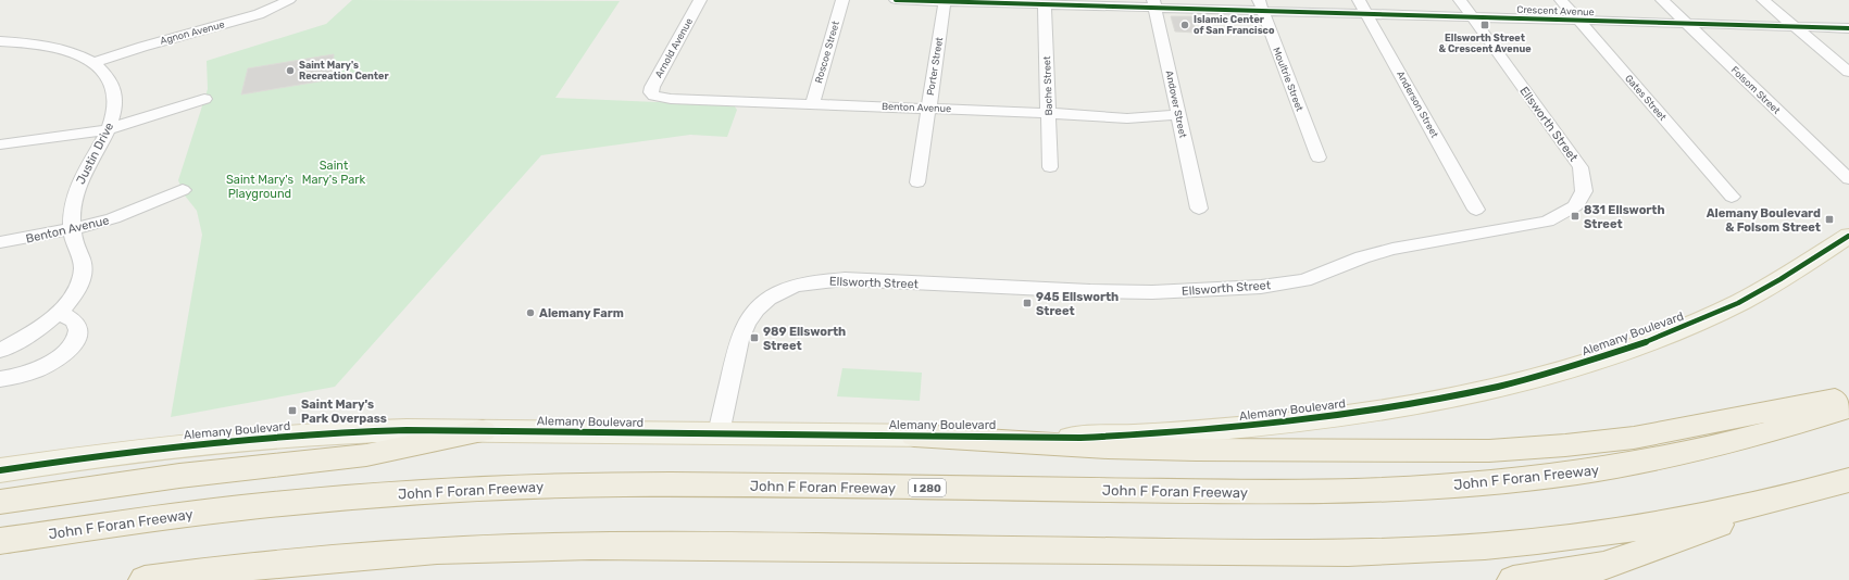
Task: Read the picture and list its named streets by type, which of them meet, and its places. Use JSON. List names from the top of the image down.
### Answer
{
  "streets": {
    "highway": ["John F Foran Freeway", "I 280"],
    "main road": ["Alemany Boulevard"],
    "street": [
      "Crescent Avenue",
      "Agnon Avenue",
      "Arnold Avenue",
      "Roscoe Street",
      "Porter Street",
      "Moultrie Street",
      "Bache Street",
      "Folsom Street",
      "Gates Street",
      "Andover Street",
      "Anderson Street",
      "Benton Avenue",
      "Ellsworth Street",
      "Justin Drive"
    ]
  },
  "crossings": [
    ["Crescent Avenue", "Porter Street"],
    ["Crescent Avenue", "Moultrie Street"],
    ["Crescent Avenue", "Bache Street"],
    ["Crescent Avenue", "Folsom Street"],
    ["Crescent Avenue", "Gates Street"],
    ["Crescent Avenue", "Andover Street"],
    ["Crescent Avenue", "Anderson Street"],
    ["Crescent Avenue", "Ellsworth Street"],
    ["Agnon Avenue", "Justin Drive"],
    ["Arnold Avenue", "Benton Avenue"],
    ["Roscoe Street", "Benton Avenue"],
    ["Porter Street", "Benton Avenue"],
    ["Bache Street", "Benton Avenue"],
    ["Andover Street", "Benton Avenue"],
    ["Benton Avenue", "Justin Drive"],
    ["Ellsworth Street", "Alemany Boulevard"]
  ],
  "parks": ["Saint Mary's Park", "Saint Mary's Playground"],
  "places": {
    "other": ["Islamic Center of San Francisco", "Saint Mary's Recreation Center", "Alemany Farm"],
    "transit": [
      "Ellsworth Street & Crescent Avenue",
      "831 Ellsworth Street",
      "Alemany Boulevard & Folsom Street",
      "945 Ellsworth Street",
      "989 Ellsworth Street",
      "Saint Mary's Park Overpass"
    ]
  }
}
